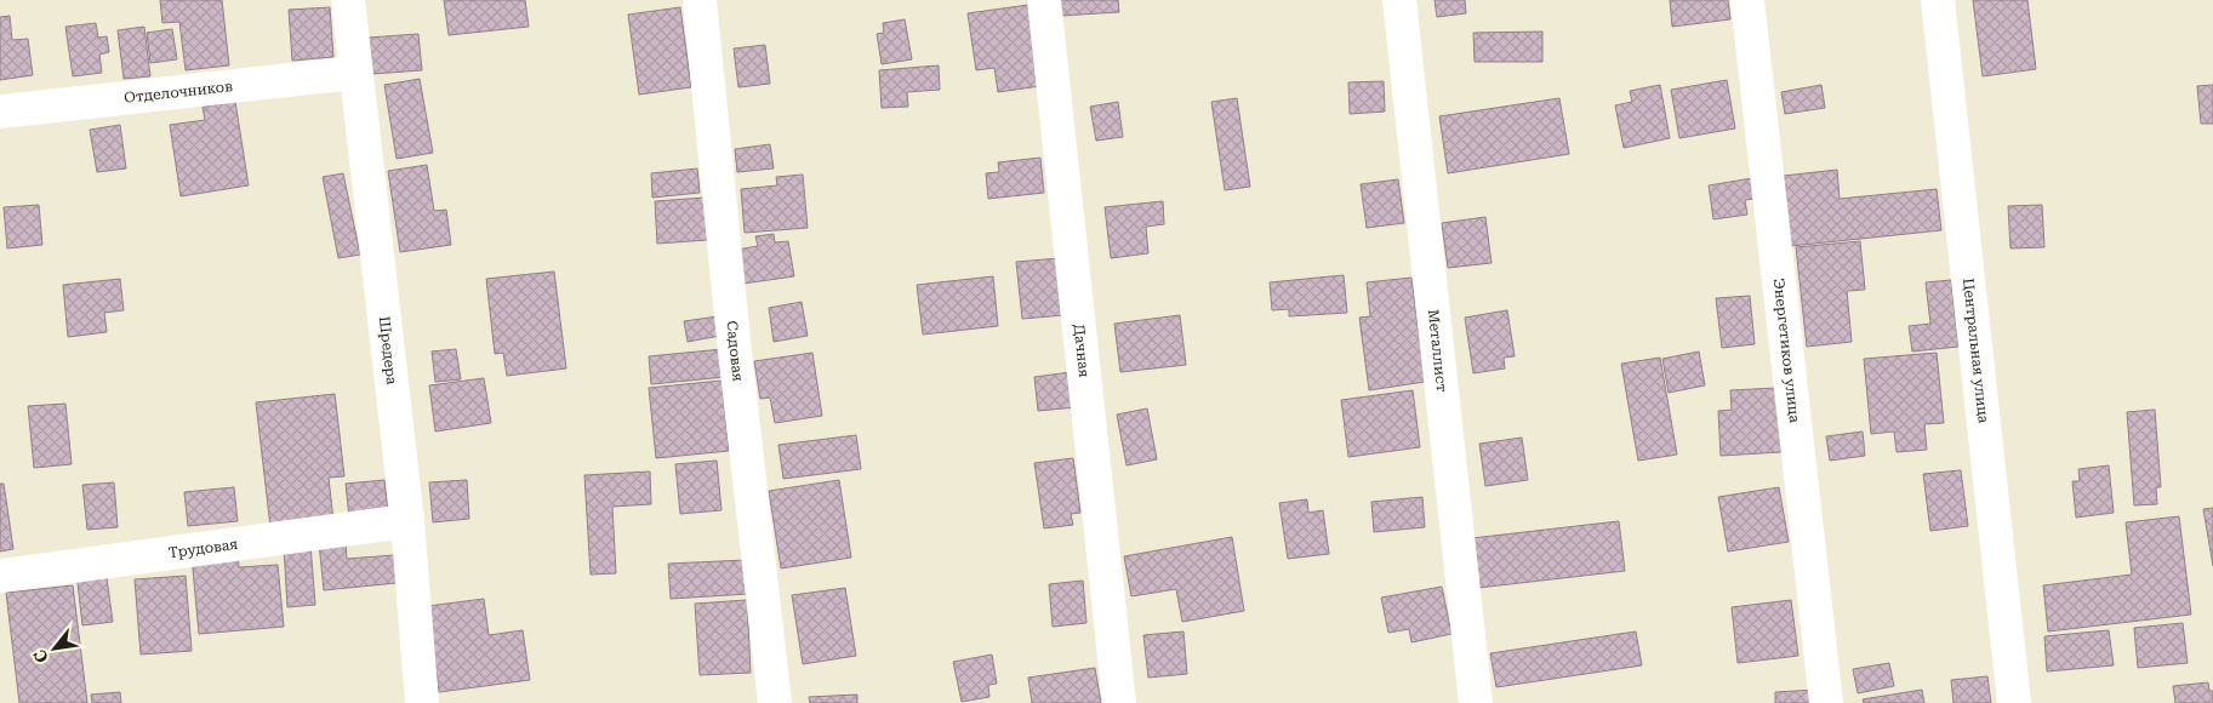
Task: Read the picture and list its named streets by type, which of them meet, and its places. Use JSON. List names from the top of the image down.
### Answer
{
  "streets": {
    "street": [
      "Отделочников",
      "Шредера",
      "Садовая",
      "Дачная",
      "Металлист",
      "Энергетиков улица",
      "Центральная улица",
      "Трудовая"
    ]
  },
  "crossings": [
    ["Отделочников", "Шредера"],
    ["Шредера", "Трудовая"]
  ],
  "north": "bottom left"
}
